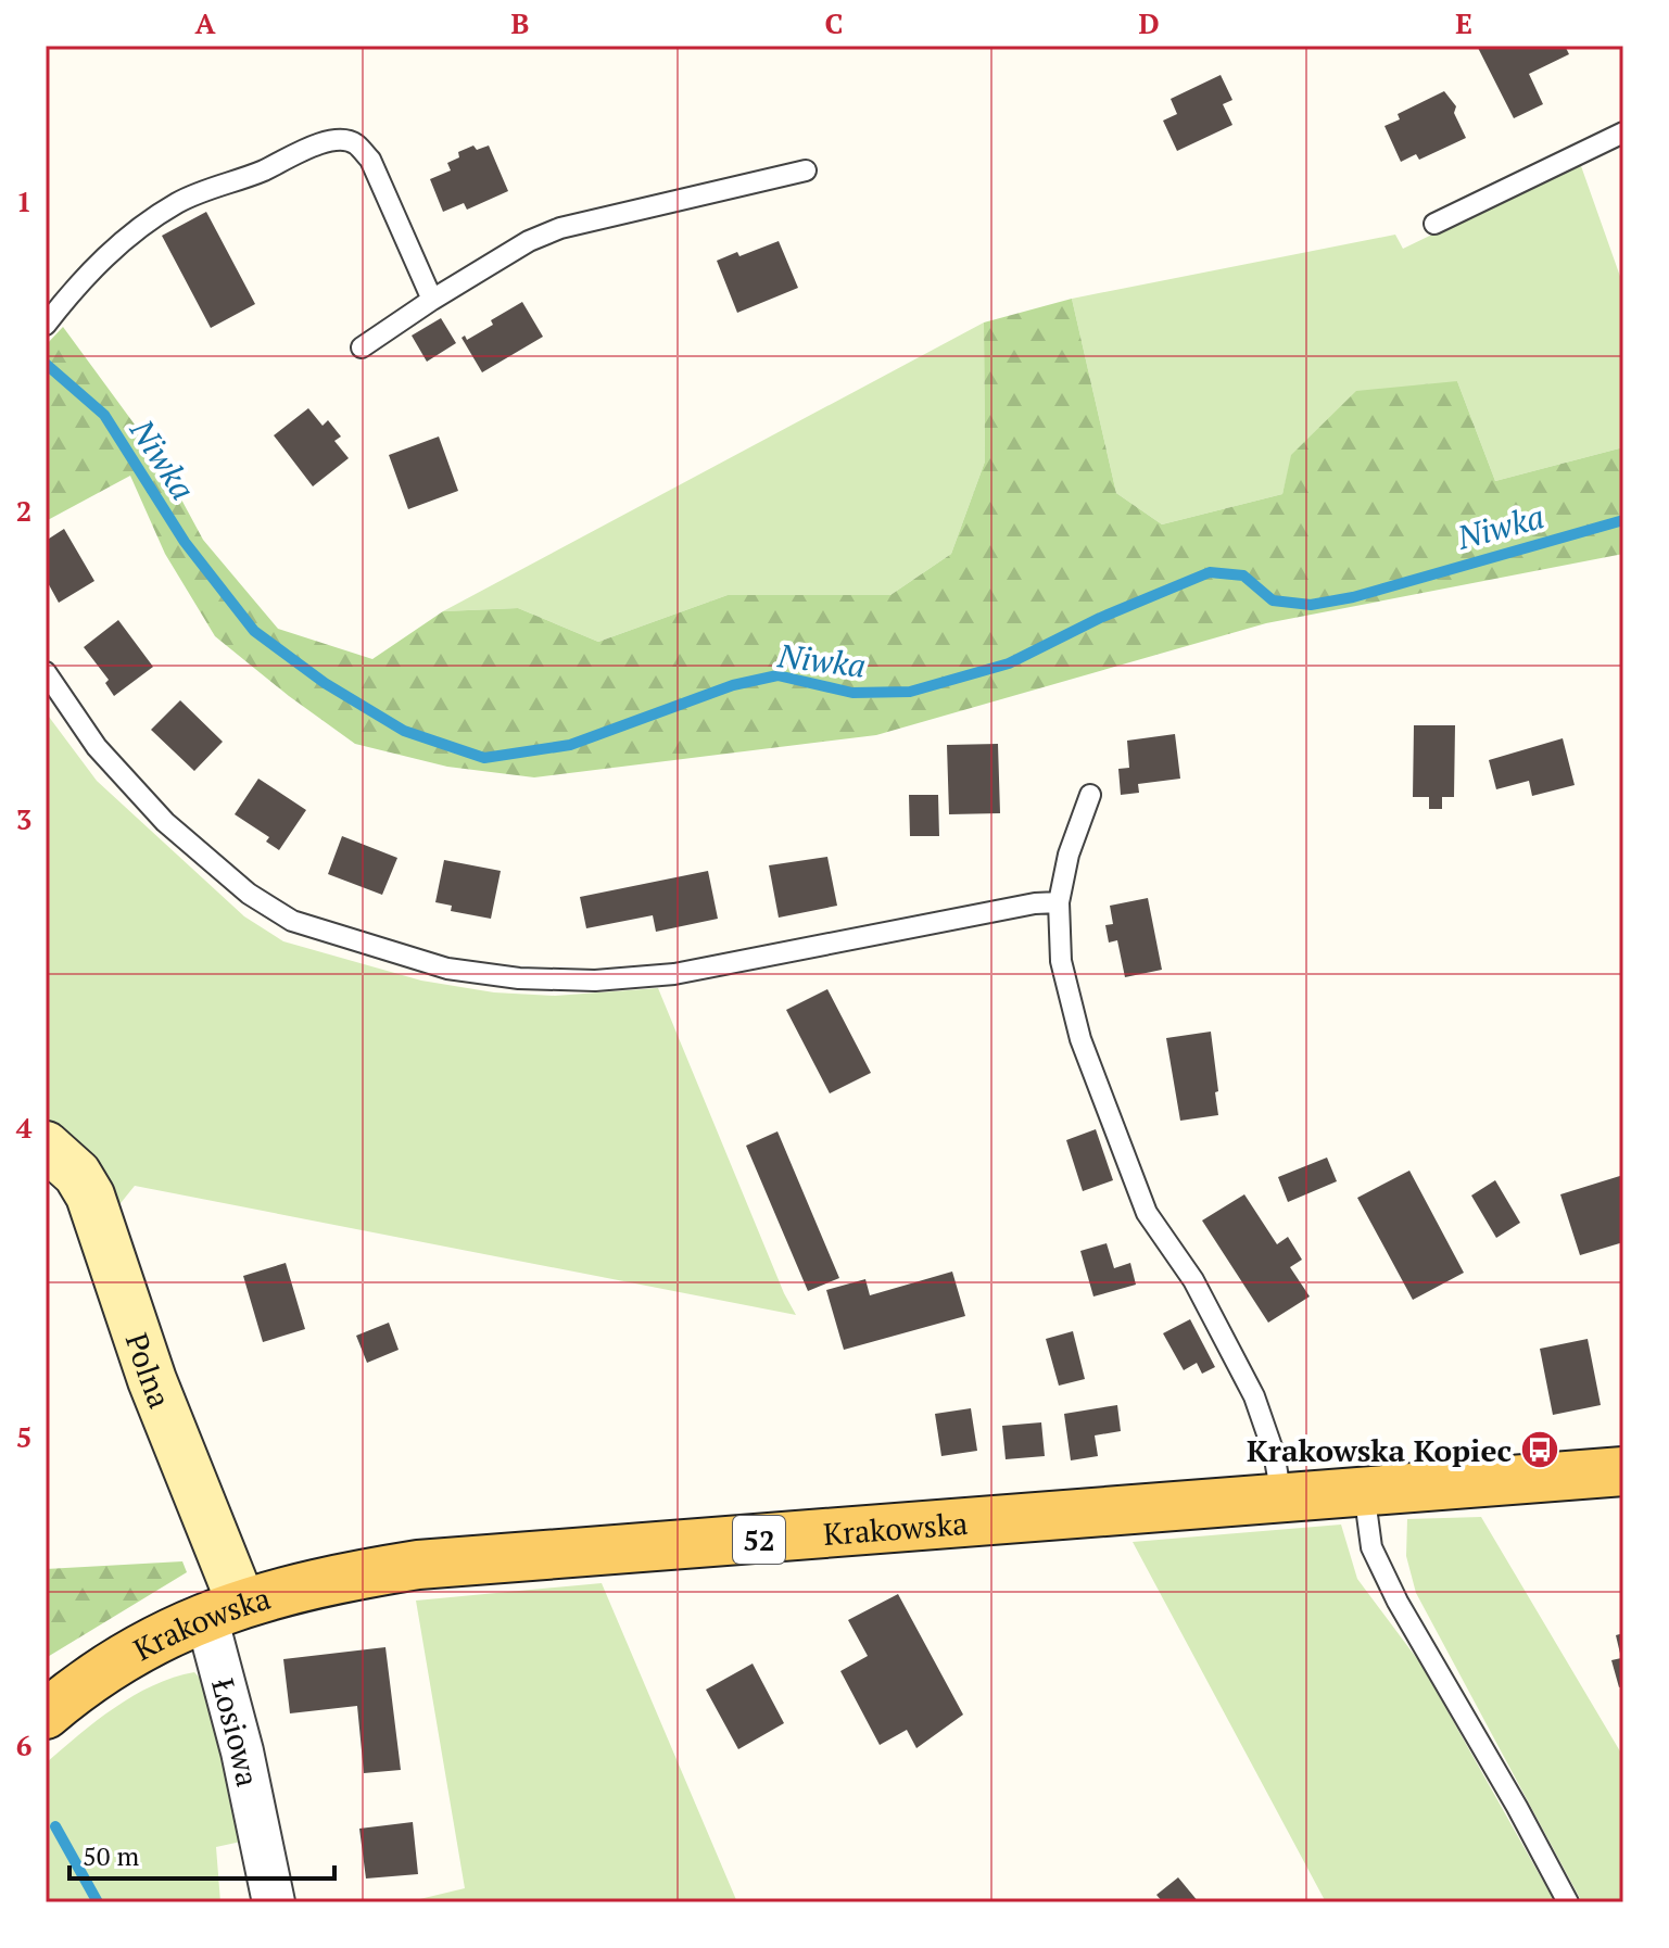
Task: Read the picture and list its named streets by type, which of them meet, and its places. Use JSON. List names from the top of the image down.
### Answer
{
  "streets": {
    "main road": ["Krakowska", "52"],
    "street": ["Polna", "Łosiowa"]
  },
  "crossings": [
    ["Polna", "Krakowska"],
    ["Polna", "Łosiowa"],
    ["Krakowska", "Łosiowa"]
  ],
  "water": ["Niwka"],
  "places": {
    "bus stop": ["Krakowska Kopiec"]
  },
  "scale_bar": "50 m",
  "grid": {
    "columns": [
      "A",
      "B",
      "C",
      "D",
      "E"
    ],
    "rows": [
      "1",
      "2",
      "3",
      "4",
      "5",
      "6"
    ]
  }
}
